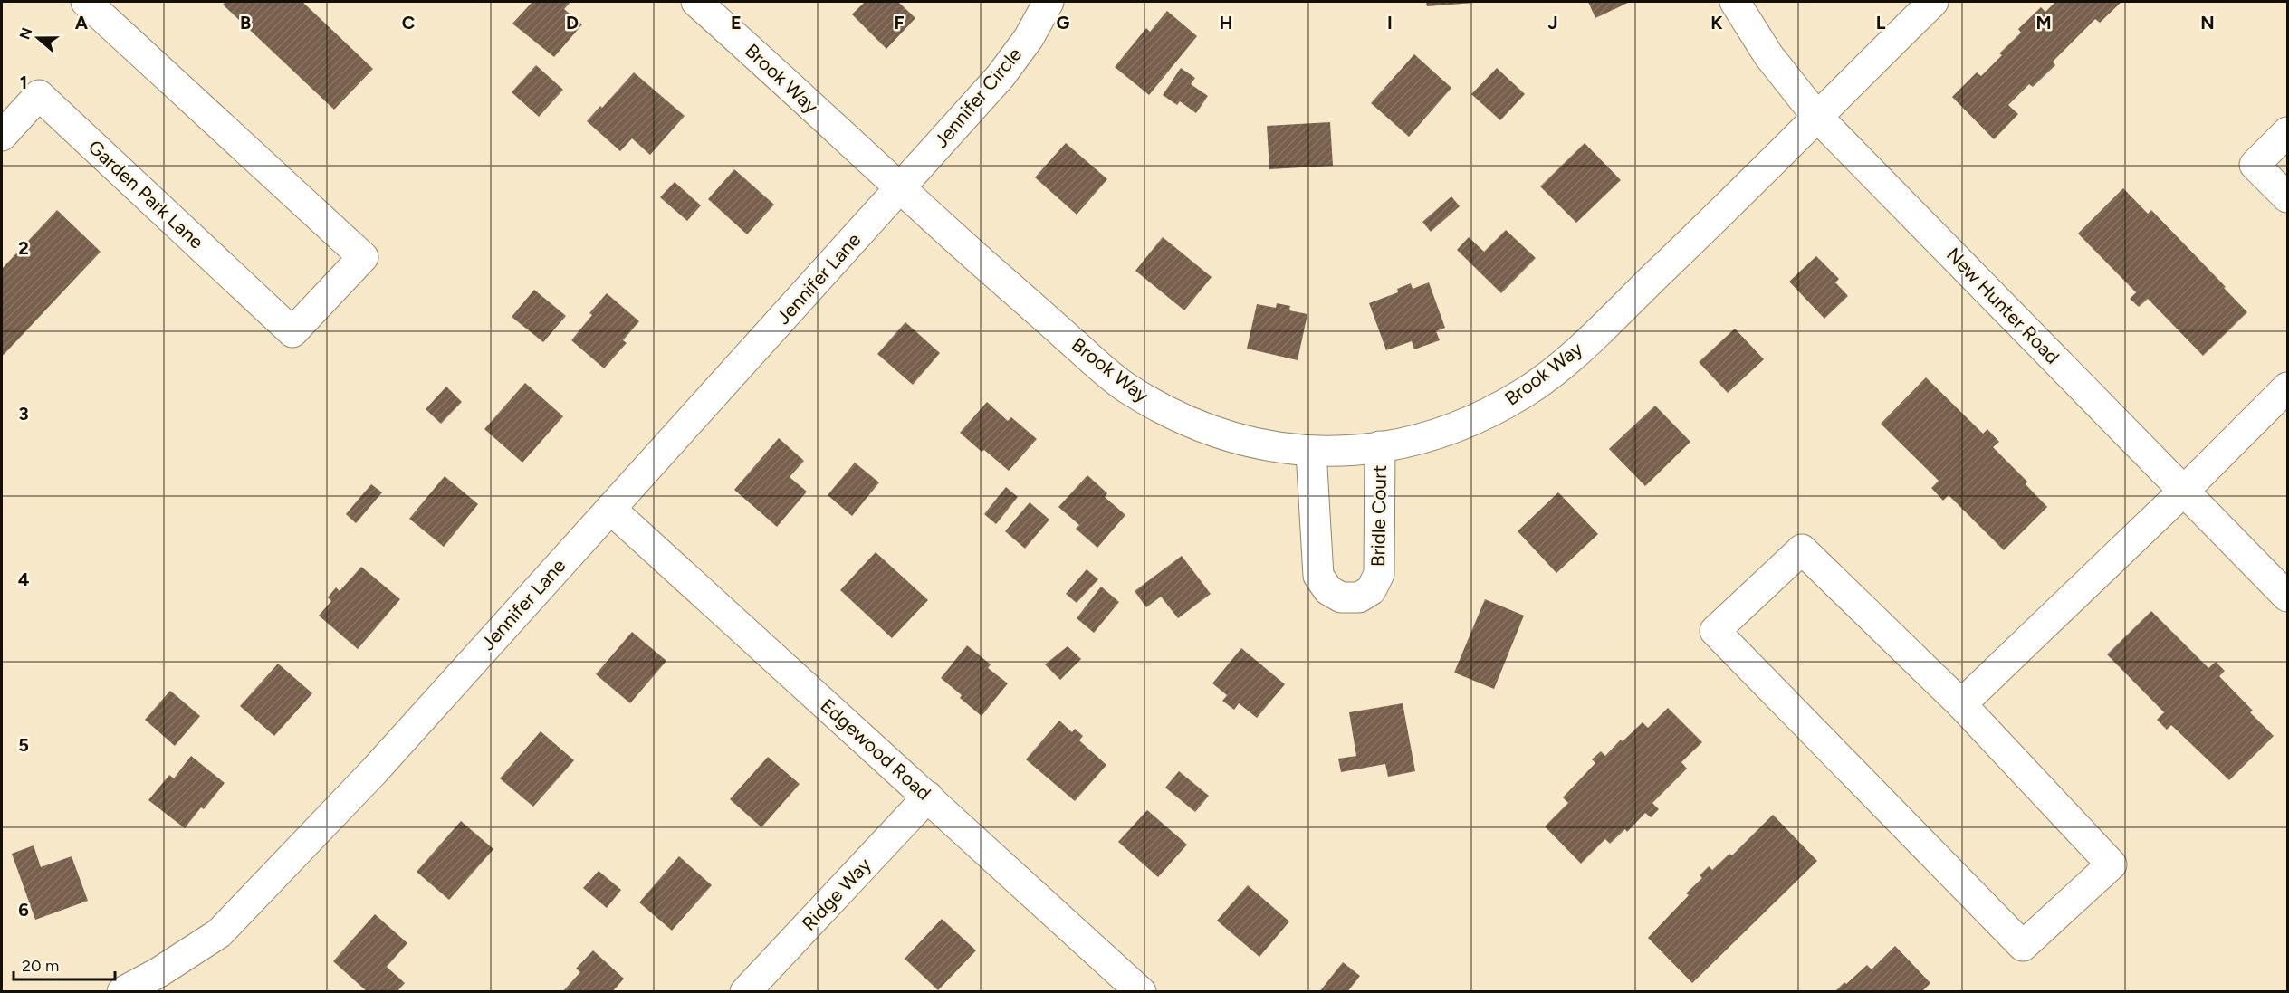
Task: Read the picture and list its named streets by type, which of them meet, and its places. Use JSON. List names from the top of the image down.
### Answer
{
  "streets": {
    "street": [
      "Brook Way",
      "Jennifer Circle",
      "Garden Park Lane",
      "Jennifer Lane",
      "New Hunter Road",
      "Bridle Court",
      "Edgewood Road",
      "Ridge Way"
    ]
  },
  "crossings": [
    ["Brook Way", "Jennifer Circle"],
    ["Brook Way", "Jennifer Lane"],
    ["Brook Way", "New Hunter Road"],
    ["Brook Way", "Bridle Court"],
    ["Jennifer Circle", "Jennifer Lane"],
    ["Jennifer Lane", "Edgewood Road"],
    ["Edgewood Road", "Ridge Way"]
  ],
  "scale_bar": "20 m",
  "north": "left",
  "grid": {
    "columns": [
      "A",
      "B",
      "C",
      "D",
      "E",
      "F",
      "G",
      "H",
      "I",
      "J",
      "K",
      "L",
      "M",
      "N"
    ],
    "rows": [
      "1",
      "2",
      "3",
      "4",
      "5",
      "6"
    ]
  }
}
